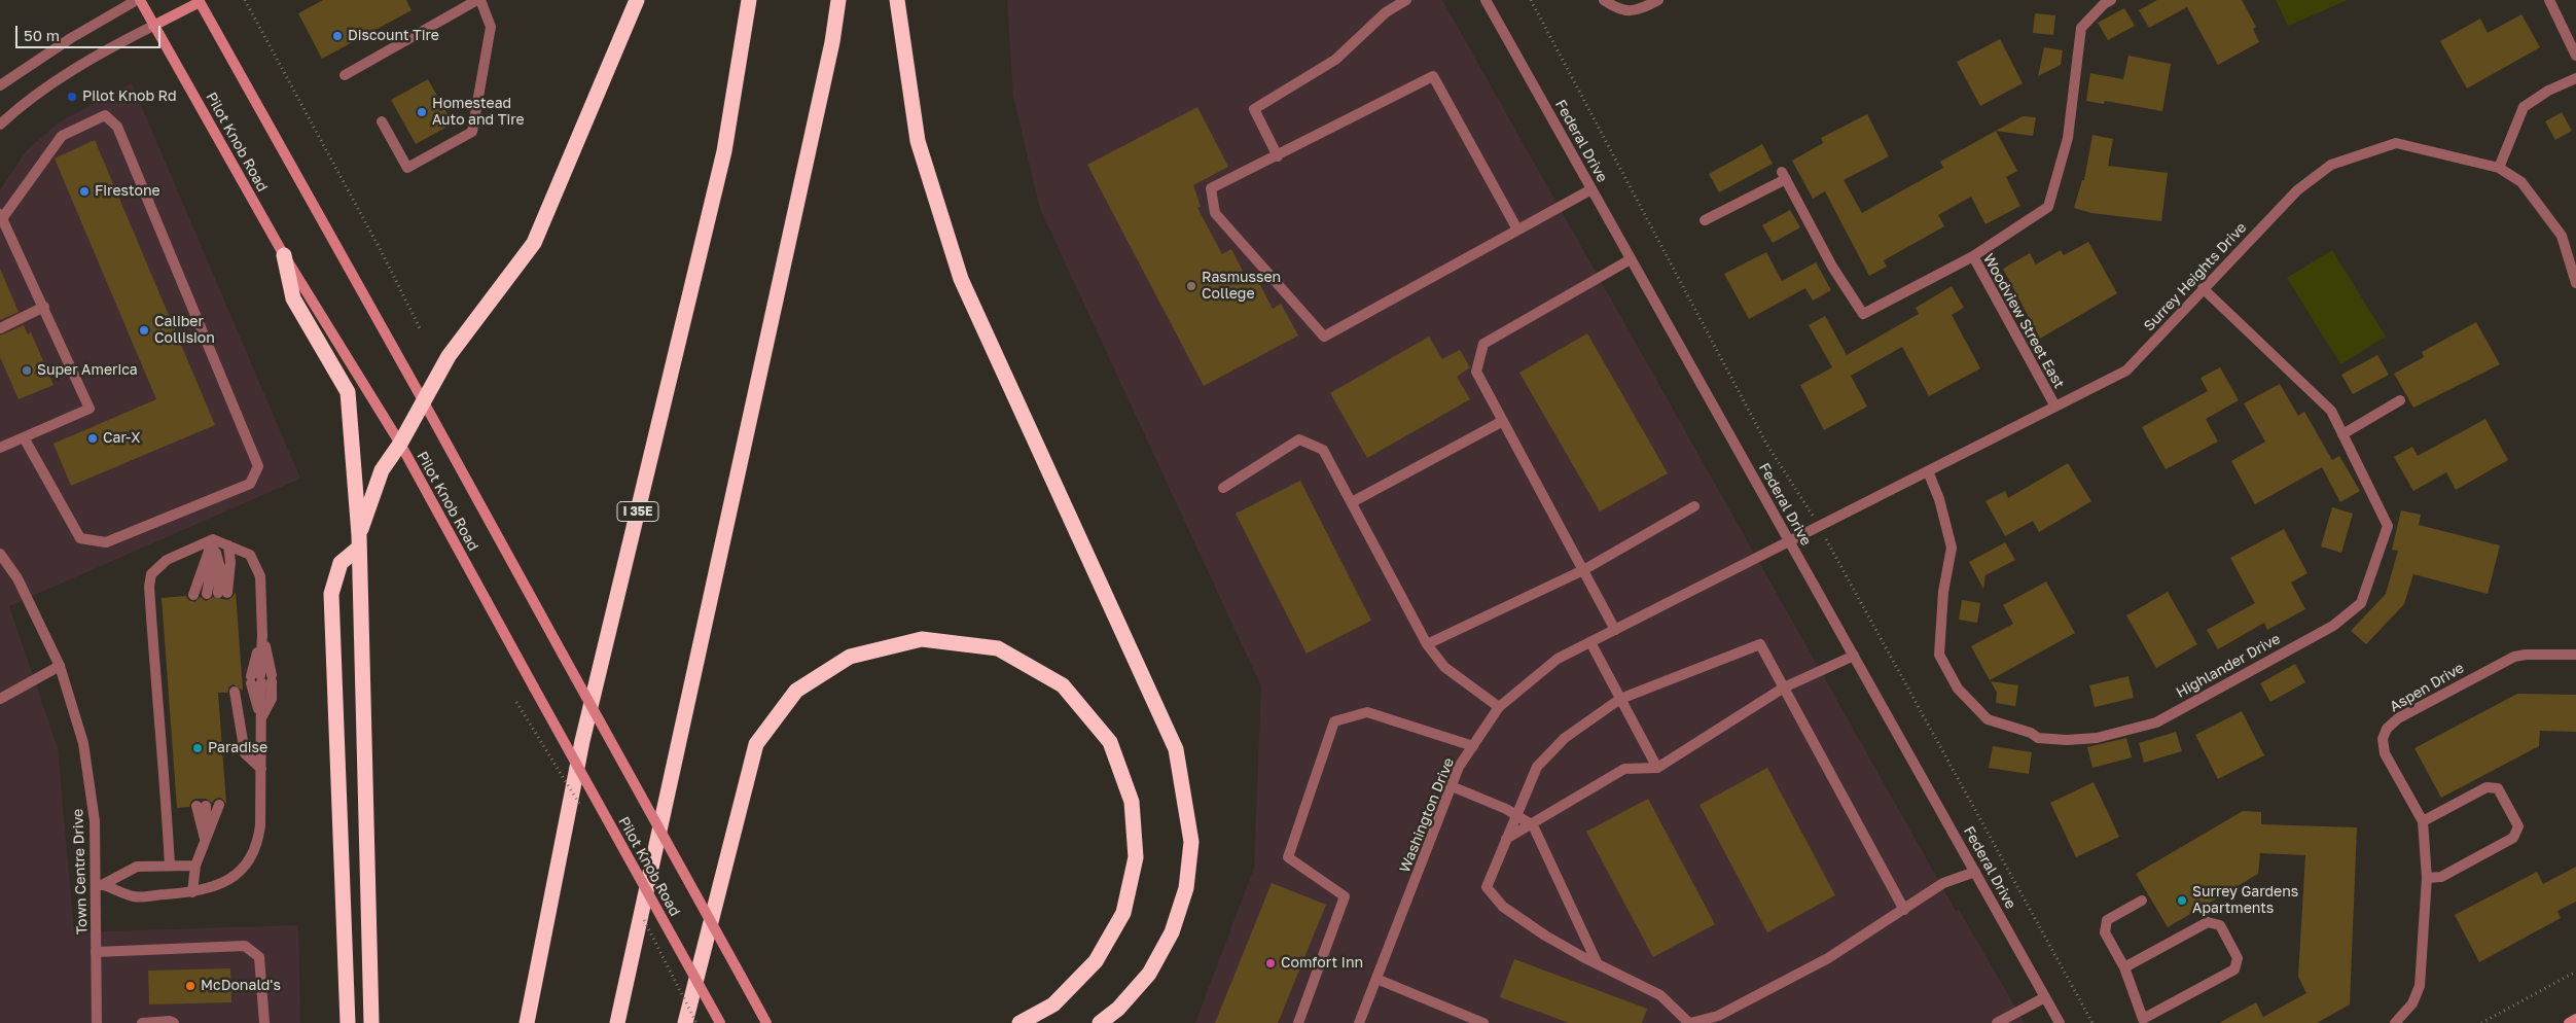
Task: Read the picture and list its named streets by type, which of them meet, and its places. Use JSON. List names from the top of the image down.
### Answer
{
  "streets": {
    "highway": ["I 35E"],
    "main road": ["Pilot Knob Road"],
    "street": [
      "Federal Drive",
      "Surrey Heights Drive",
      "Woodview Street East",
      "Highlander Drive",
      "Aspen Drive",
      "Washington Drive",
      "Town Centre Drive"
    ]
  },
  "crossings": [
    ["Federal Drive", "Surrey Heights Drive"],
    ["Federal Drive", "Washington Drive"],
    ["Surrey Heights Drive", "Woodview Street East"],
    ["Surrey Heights Drive", "Highlander Drive"],
    ["Surrey Heights Drive", "Washington Drive"]
  ],
  "places": [
    "Discount Tire",
    "Pilot Knob Rd",
    "Homestead Auto and Tire",
    "Firestone",
    "Rasmussen College",
    "Caliber Collision",
    "Super America",
    "Car-X",
    "Paradise",
    "Surrey Gardens Apartments",
    "Comfort Inn",
    "McDonald's"
  ],
  "scale_bar": "50 m"
}
